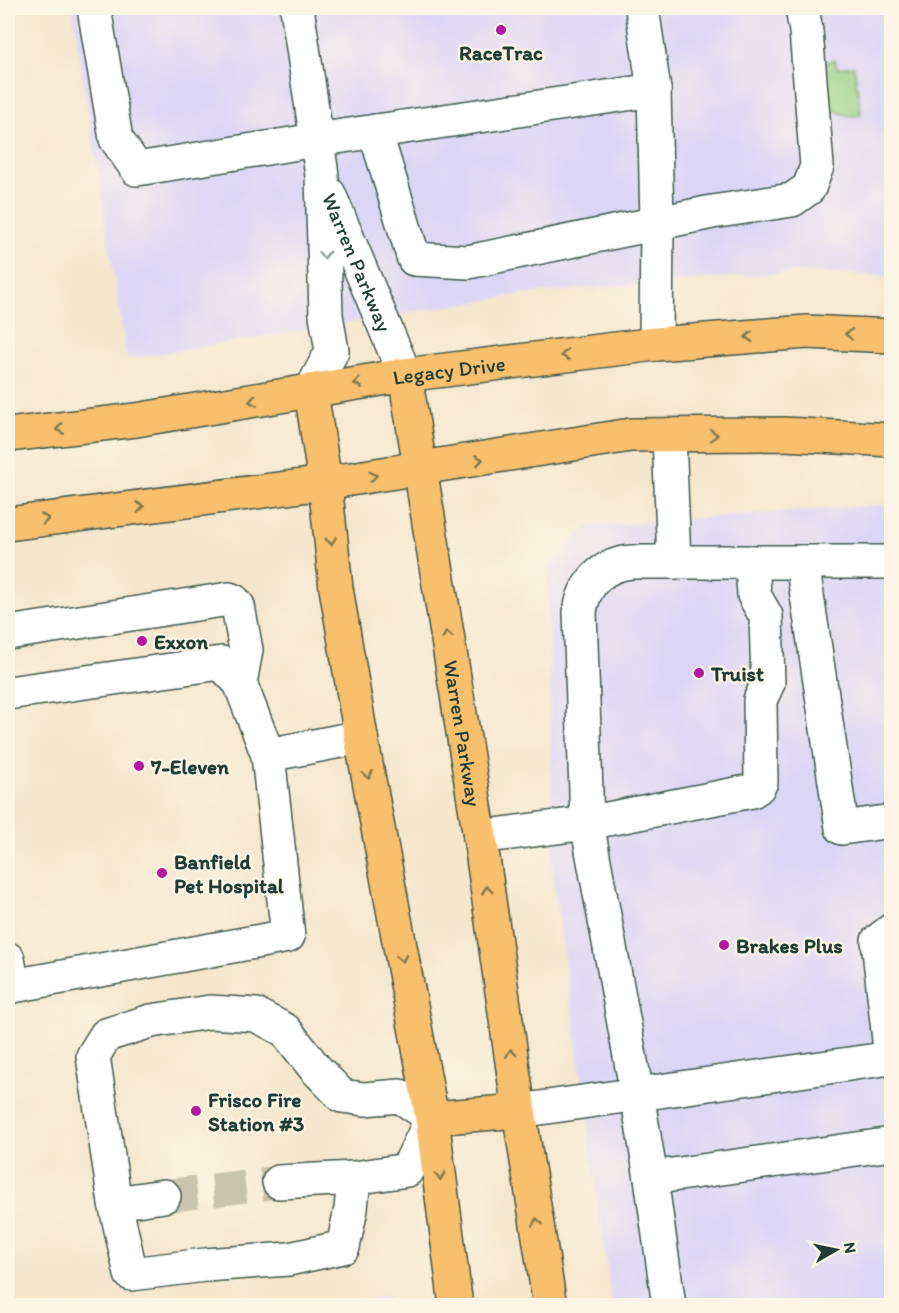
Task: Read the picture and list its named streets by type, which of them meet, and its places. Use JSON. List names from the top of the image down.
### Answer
{
  "streets": {
    "main road": ["Warren Parkway", "Legacy Drive"]
  },
  "crossings": [
    ["Warren Parkway", "Legacy Drive"]
  ],
  "places": [
    "RaceTrac",
    "Exxon",
    "Truist",
    "7-Eleven",
    "Banfield Pet Hospital",
    "Brakes Plus",
    "Frisco Fire Station #3"
  ],
  "north": "right"
}
